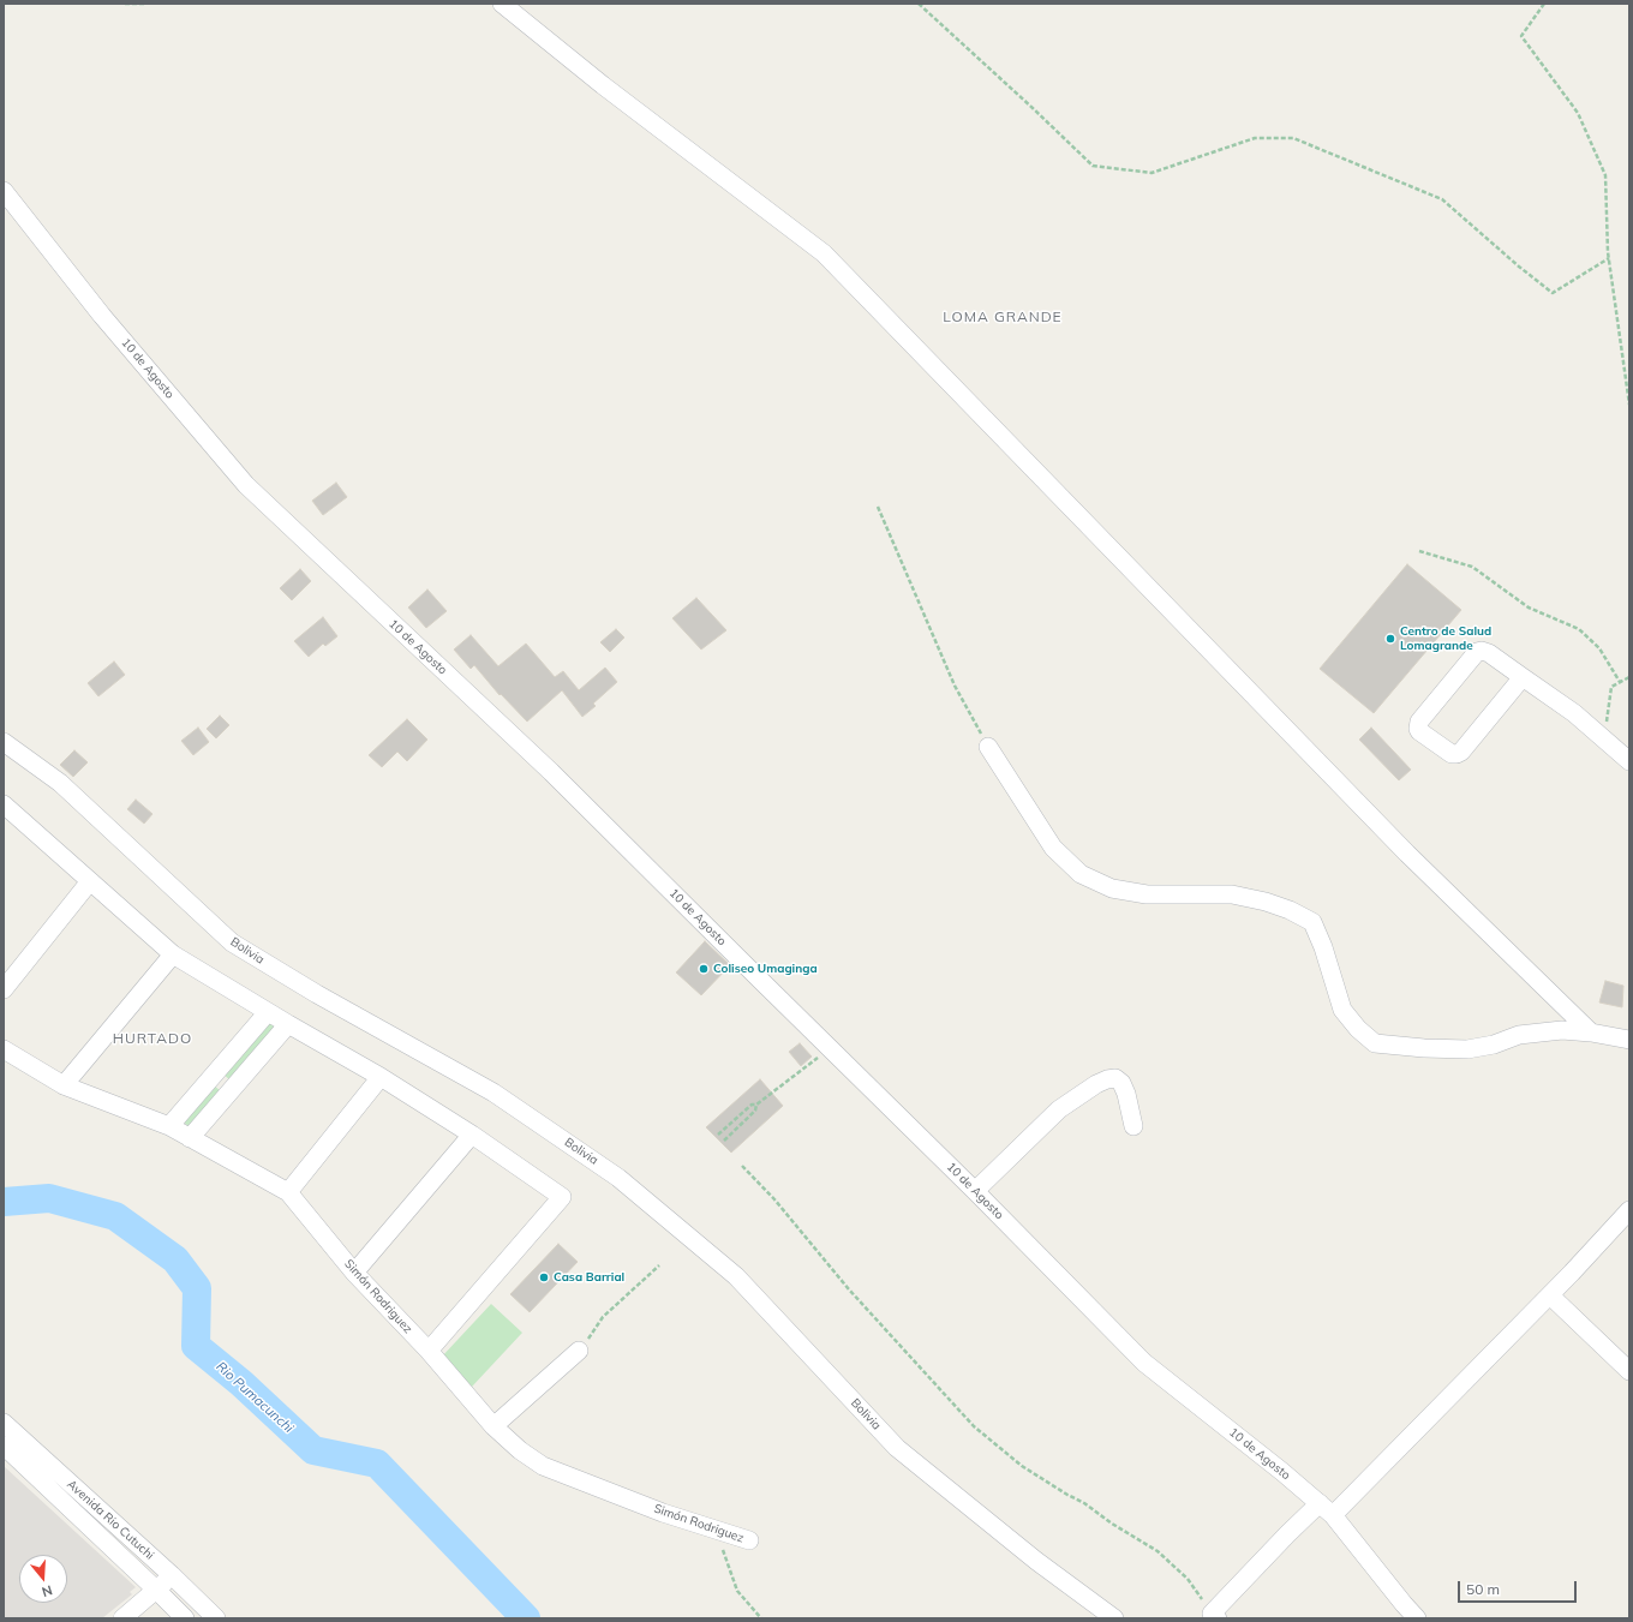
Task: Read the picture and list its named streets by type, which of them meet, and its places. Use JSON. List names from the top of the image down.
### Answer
{
  "streets": {
    "street": [
      "10 de Agosto",
      "Bolivia",
      "Simón Rodriguez",
      "Avenida Rio Cutuchi"
    ]
  },
  "districts": ["LOMA GRANDE", "HURTADO"],
  "water": ["Rio Pumacunchi"],
  "places": ["Centro de Salud Lomagrande", "Coliseo Umaginga", "Casa Barrial"],
  "scale_bar": "50 m",
  "north": "bottom"
}
